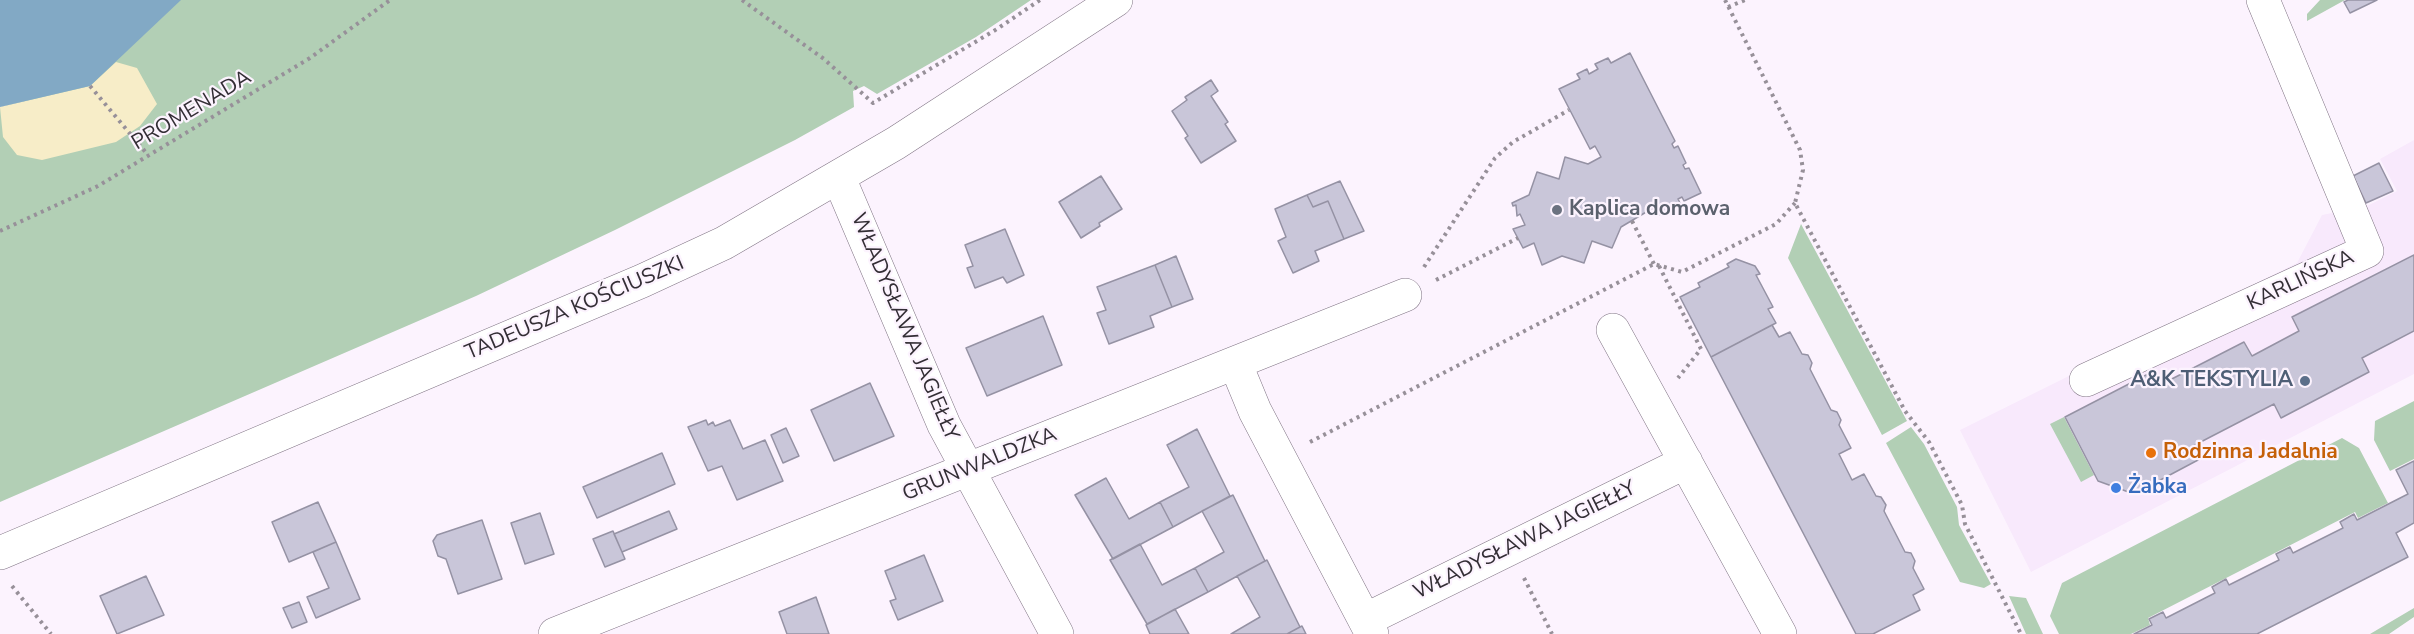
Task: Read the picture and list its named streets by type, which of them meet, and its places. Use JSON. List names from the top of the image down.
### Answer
{
  "streets": {
    "street": [
      "KARLIŃSKA",
      "TADEUSZA KOŚCIUSZKI",
      "WŁADYSŁAWA JAGIEŁŁY",
      "GRUNWALDZKA"
    ],
    "path": ["PROMENADA"]
  },
  "crossings": [
    ["TADEUSZA KOŚCIUSZKI", "WŁADYSŁAWA JAGIEŁŁY"],
    ["WŁADYSŁAWA JAGIEŁŁY", "GRUNWALDZKA"]
  ],
  "places": [
    "Kaplica domowa",
    "A&K TEKSTYLIA",
    "Rodzinna Jadalnia",
    "Żabka"
  ]
}
